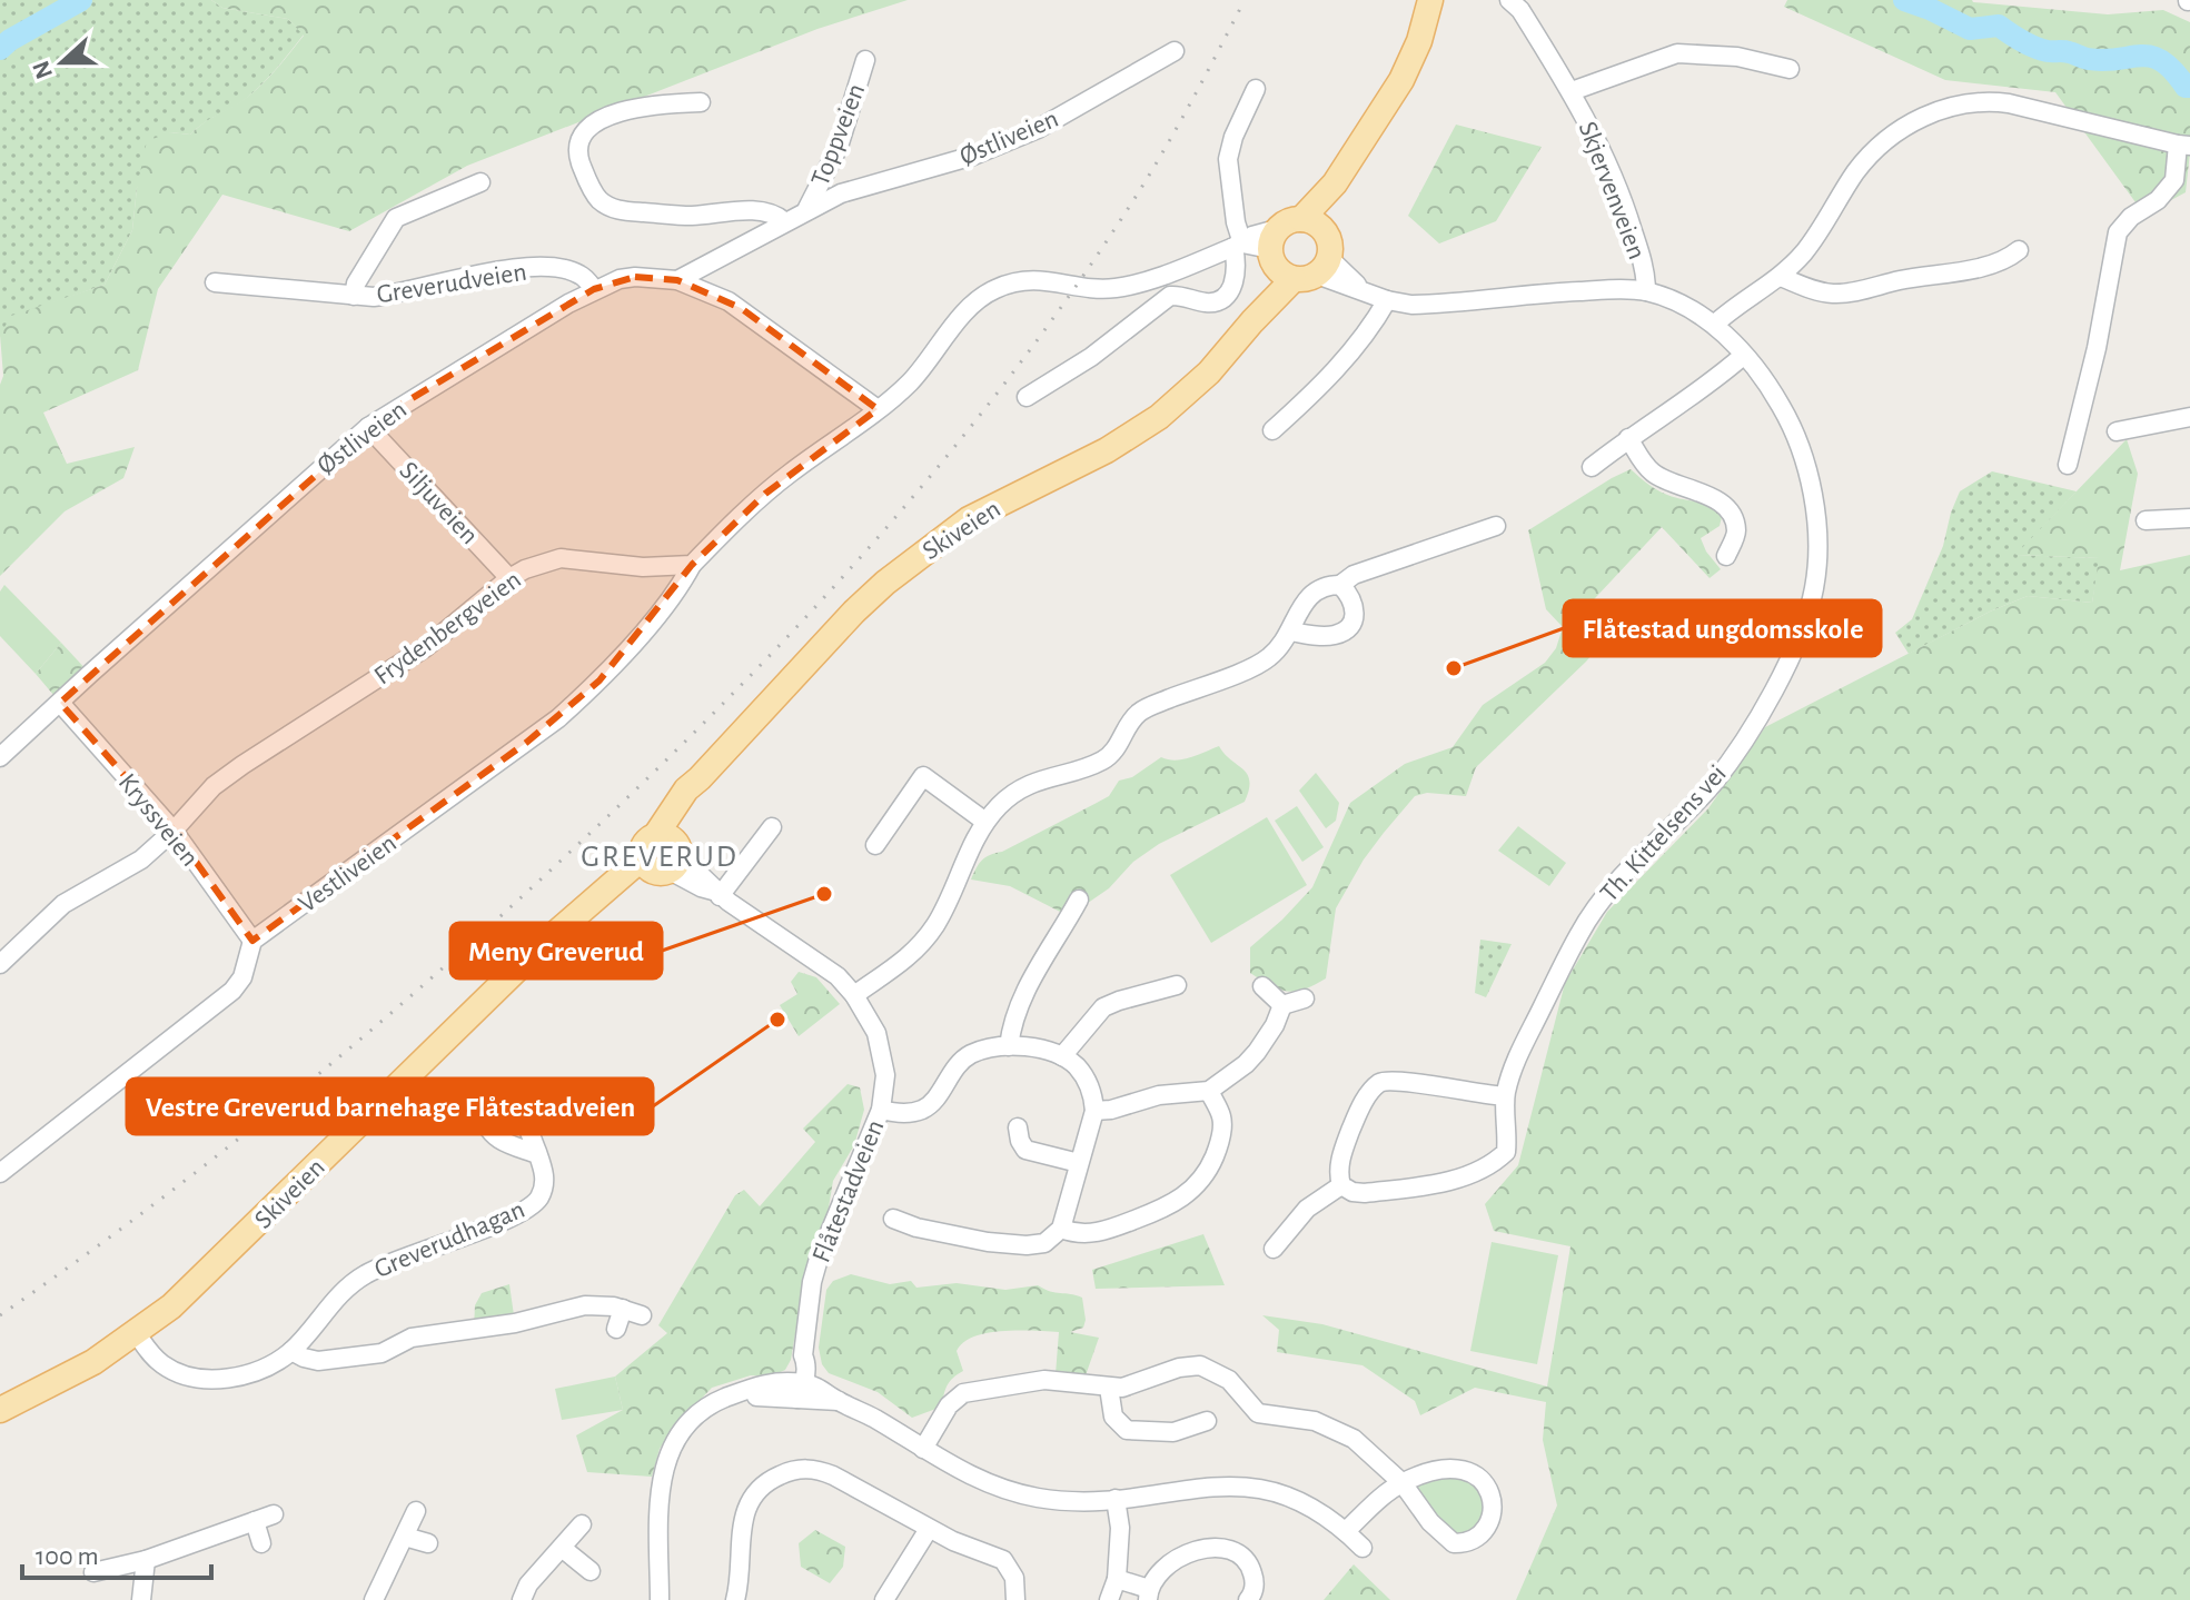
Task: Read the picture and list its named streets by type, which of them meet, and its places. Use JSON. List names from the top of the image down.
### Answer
{
  "streets": {
    "main road": ["Skiveien"],
    "street": [
      "Toppveien",
      "Østliveien",
      "Skjervenveien",
      "Greverudveien",
      "Siljuveien",
      "Frydenbergveien",
      "Kryssveien",
      "Th. Kittelsens vei",
      "Vestliveien",
      "Flåtestadveien",
      "Greverudhagan"
    ]
  },
  "crossings": [
    ["Toppveien", "Østliveien"],
    ["Østliveien", "Greverudveien"],
    ["Østliveien", "Siljuveien"],
    ["Østliveien", "Kryssveien"],
    ["Skjervenveien", "Th. Kittelsens vei"],
    ["Siljuveien", "Frydenbergveien"],
    ["Skiveien", "Th. Kittelsens vei"],
    ["Skiveien", "Flåtestadveien"],
    ["Skiveien", "Greverudhagan"],
    ["Frydenbergveien", "Kryssveien"],
    ["Frydenbergveien", "Vestliveien"],
    ["Kryssveien", "Vestliveien"]
  ],
  "districts": ["GREVERUD"],
  "places": ["Flåtestad ungdomsskole", "Meny Greverud", "Vestre Greverud barnehage Flåtestadveien"],
  "scale_bar": "100 m",
  "north": "left"
}
